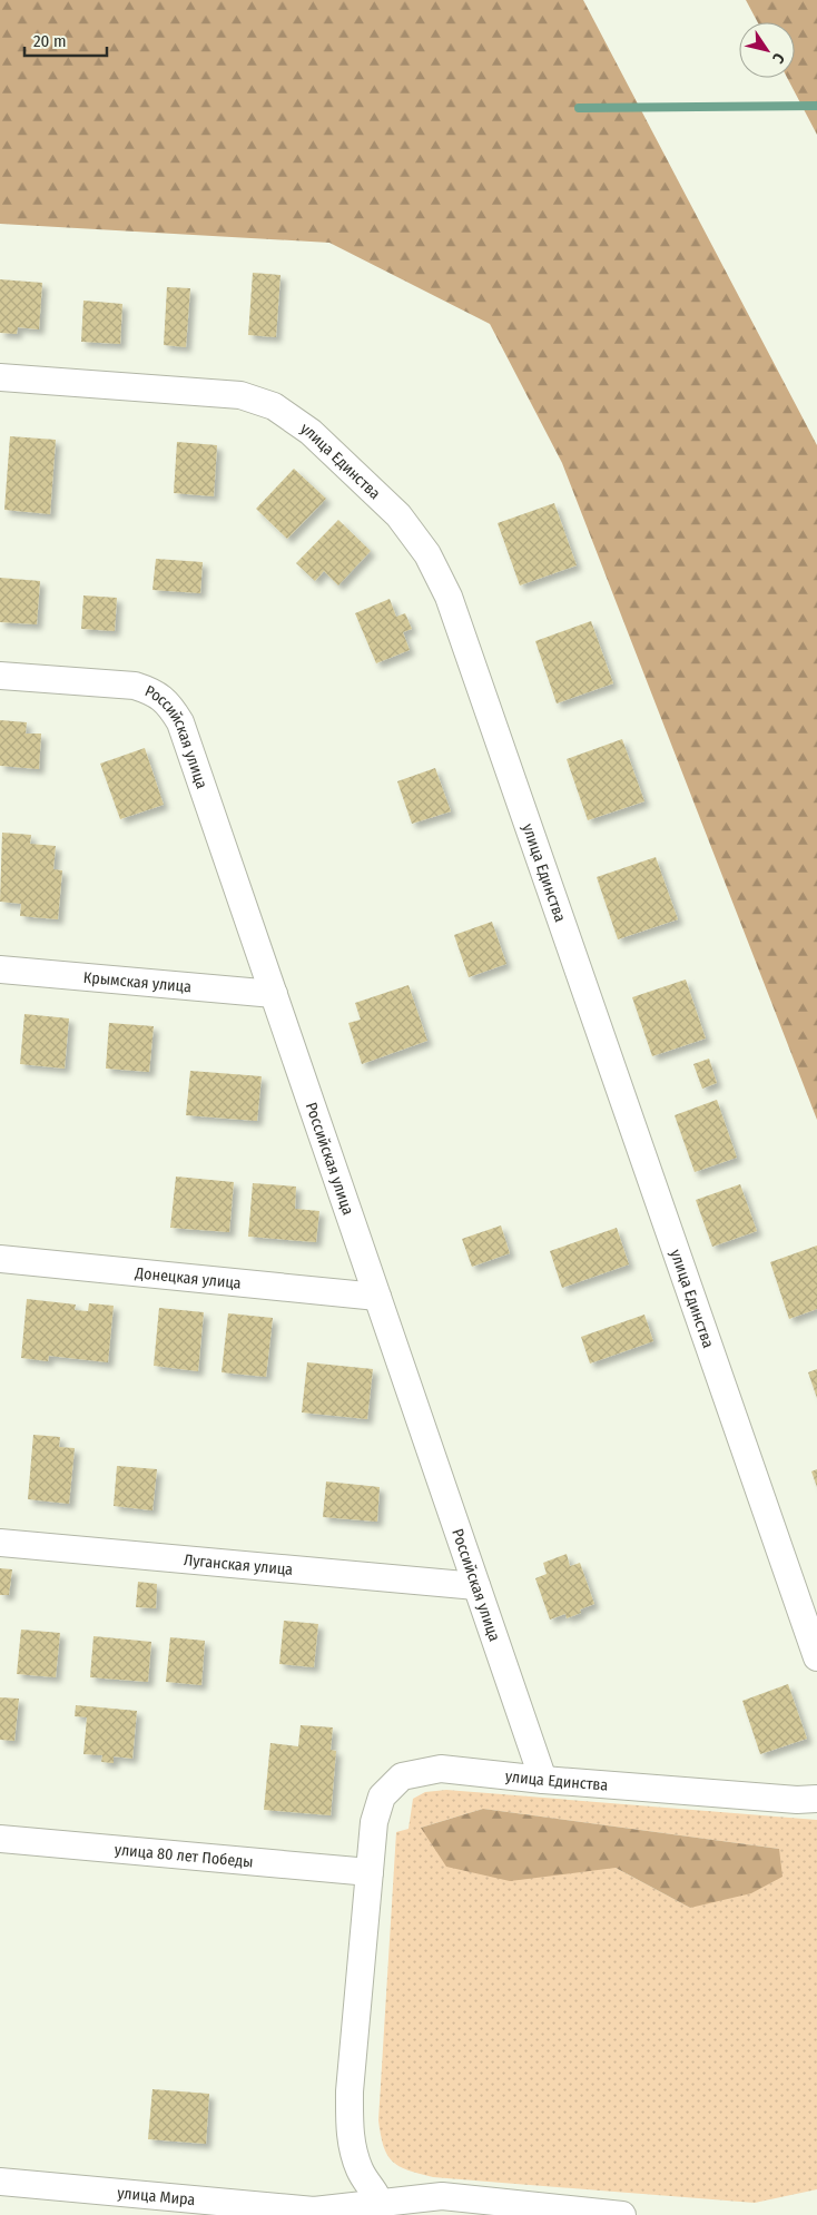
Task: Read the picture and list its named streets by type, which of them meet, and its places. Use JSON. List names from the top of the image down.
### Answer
{
  "streets": {
    "street": [
      "улица Единства",
      "Российская улица",
      "Крымская улица",
      "Донецкая улица",
      "Луганская улица",
      "улица 80 лет Победы",
      "улица Мира"
    ]
  },
  "crossings": [
    ["улица Единства", "Российская улица"],
    ["улица Единства", "улица 80 лет Победы"],
    ["улица Единства", "улица Мира"],
    ["Российская улица", "Крымская улица"],
    ["Российская улица", "Донецкая улица"],
    ["Российская улица", "Луганская улица"]
  ],
  "scale_bar": "20 m",
  "north": "bottom right"
}
